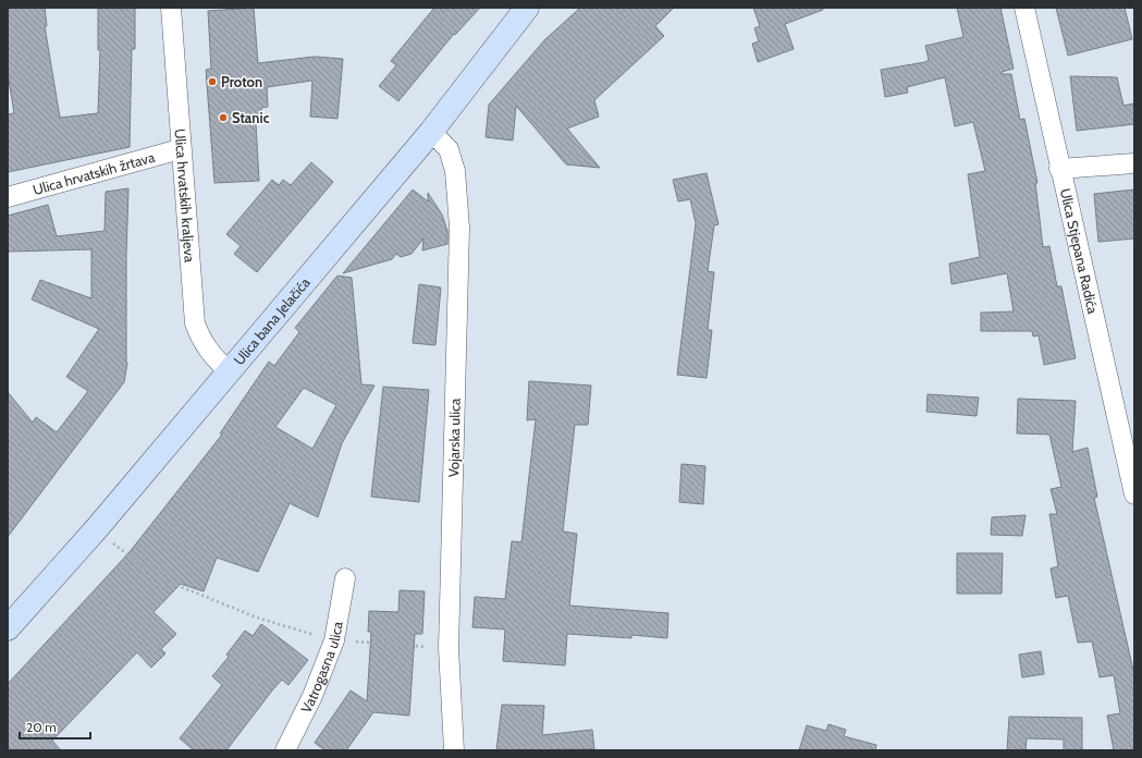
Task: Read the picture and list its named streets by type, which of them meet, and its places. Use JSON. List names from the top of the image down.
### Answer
{
  "streets": {
    "main road": ["Ulica bana Jelačića"],
    "street": [
      "Ulica hrvatskih žrtava",
      "Ulica hrvatskih kraljeva",
      "Ulica Stjepana Radića",
      "Vojarska ulica",
      "Vatrogasna ulica"
    ]
  },
  "crossings": [
    ["Ulica hrvatskih žrtava", "Ulica hrvatskih kraljeva"],
    ["Ulica hrvatskih kraljeva", "Ulica bana Jelačića"],
    ["Ulica bana Jelačića", "Vojarska ulica"]
  ],
  "places": ["Proton", "Stanic"],
  "scale_bar": "20 m"
}
